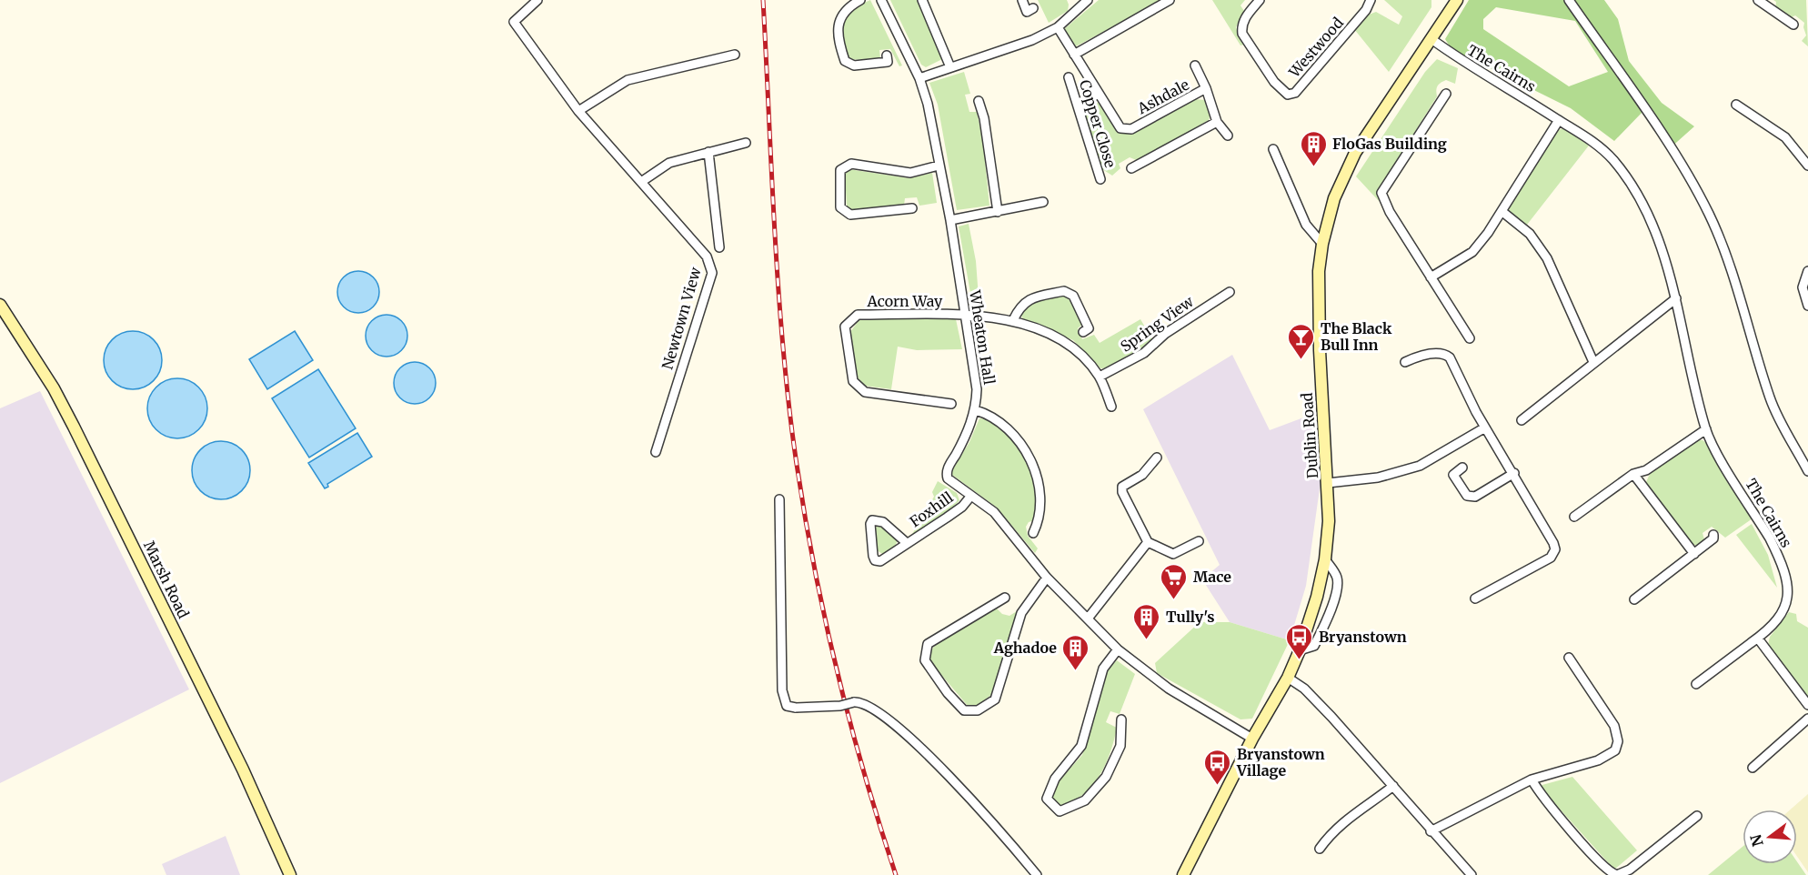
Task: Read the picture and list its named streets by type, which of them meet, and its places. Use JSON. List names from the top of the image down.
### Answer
{
  "streets": {
    "main road": ["Dublin Road", "Marsh Road"],
    "street": [
      "Westwood",
      "The Cairns",
      "Ashdale",
      "Copper Close",
      "Acorn Way",
      "Newtown View",
      "Spring View",
      "Wheaton Hall",
      "Foxhill"
    ]
  },
  "crossings": [
    ["The Cairns", "Dublin Road"],
    ["Acorn Way", "Wheaton Hall"],
    ["Wheaton Hall", "Dublin Road"],
    ["Wheaton Hall", "Foxhill"]
  ],
  "places": {
    "building": ["FloGas Building", "Tully's", "Aghadoe"],
    "bar": ["The Black Bull Inn"],
    "supermarket": ["Mace"],
    "bus stop": ["Bryanstown", "Bryanstown Village"]
  },
  "north": "left"
}
